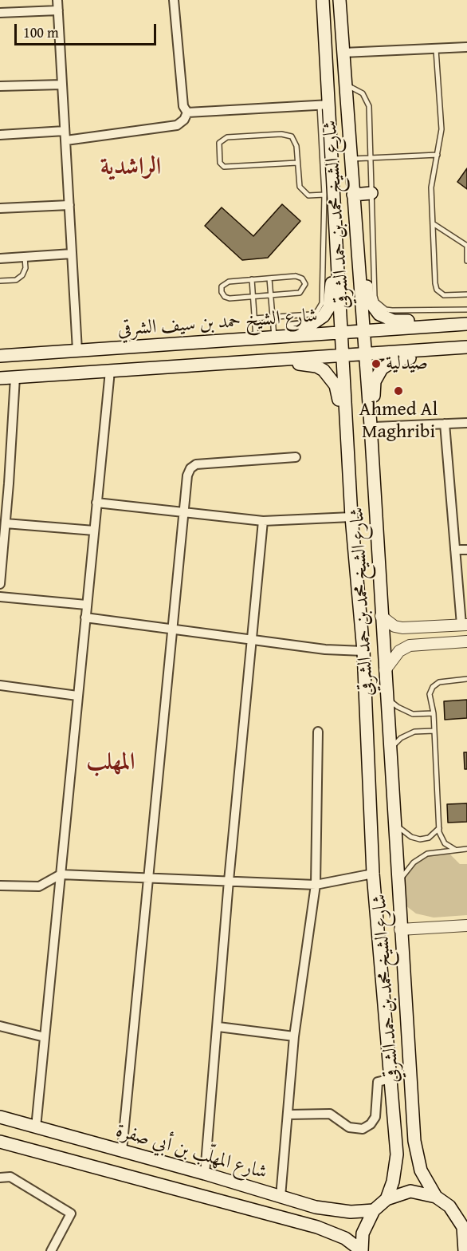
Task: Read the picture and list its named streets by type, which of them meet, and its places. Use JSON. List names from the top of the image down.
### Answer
{
  "streets": {
    "main road": ["شارع الشيخ محمد بن حمد الشرقي", "شارع الشيخ حمد بن سيف الشرقي", "شارع المهلّب بن أبي صفرة"]
  },
  "crossings": [
    ["شارع الشيخ محمد بن حمد الشرقي", "شارع الشيخ حمد بن سيف الشرقي"]
  ],
  "districts": ["الراشدية", "المهلب"],
  "places": ["صيدلية", "Ahmed Al Maghribi"],
  "scale_bar": "100 m"
}
